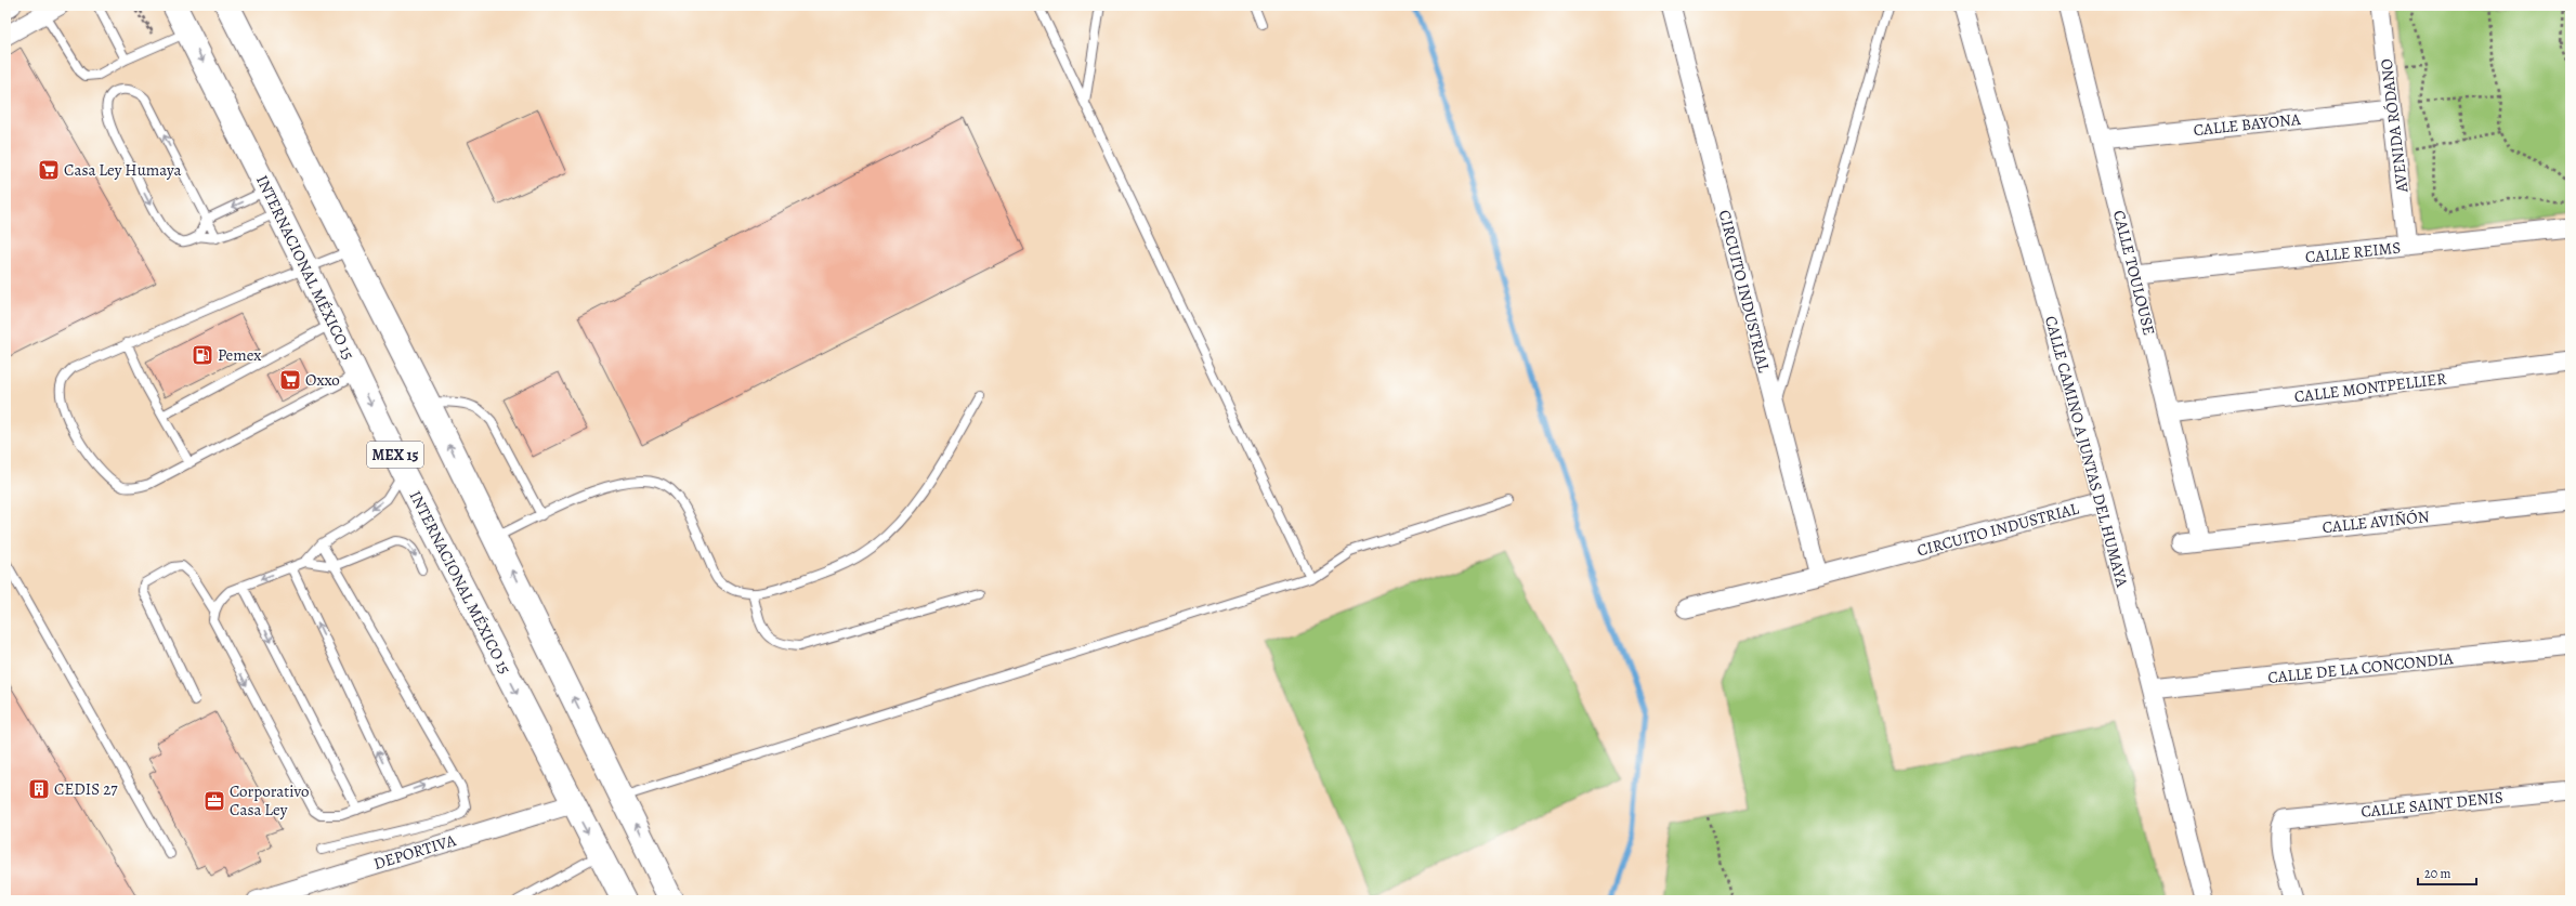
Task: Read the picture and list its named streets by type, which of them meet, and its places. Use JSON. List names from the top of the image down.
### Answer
{
  "streets": {
    "main road": ["INTERNACIONAL MÉXICO 15", "MEX 15"],
    "street": [
      "CALLE BAYONA",
      "AVENIDA RÓDANO",
      "CALLE REIMS",
      "CALLE TOULOUSE",
      "CIRCUITO INDUSTRIAL",
      "CALLE MONTPELLIER",
      "CALLE CAMINO A JUNTAS DEL HUMAYA",
      "CALLE AVIÑÓN",
      "CALLE DE LA CONCONDIA",
      "CALLE SAINT DENIS",
      "DEPORTIVA"
    ]
  },
  "crossings": [
    ["CALLE BAYONA", "AVENIDA RÓDANO"],
    ["CALLE BAYONA", "CALLE TOULOUSE"],
    ["AVENIDA RÓDANO", "CALLE REIMS"],
    ["CALLE REIMS", "CALLE TOULOUSE"],
    ["INTERNACIONAL MÉXICO 15", "DEPORTIVA"],
    ["CALLE TOULOUSE", "CALLE MONTPELLIER"],
    ["CALLE TOULOUSE", "CALLE AVIÑÓN"],
    ["CIRCUITO INDUSTRIAL", "CALLE CAMINO A JUNTAS DEL HUMAYA"],
    ["CALLE CAMINO A JUNTAS DEL HUMAYA", "CALLE DE LA CONCONDIA"]
  ],
  "places": {
    "supermarket": ["Casa Ley Humaya", "Oxxo"],
    "fuel station": ["Pemex"],
    "building": ["CEDIS 27"],
    "office": ["Corporativo Casa Ley"]
  },
  "scale_bar": "20 m"
}
